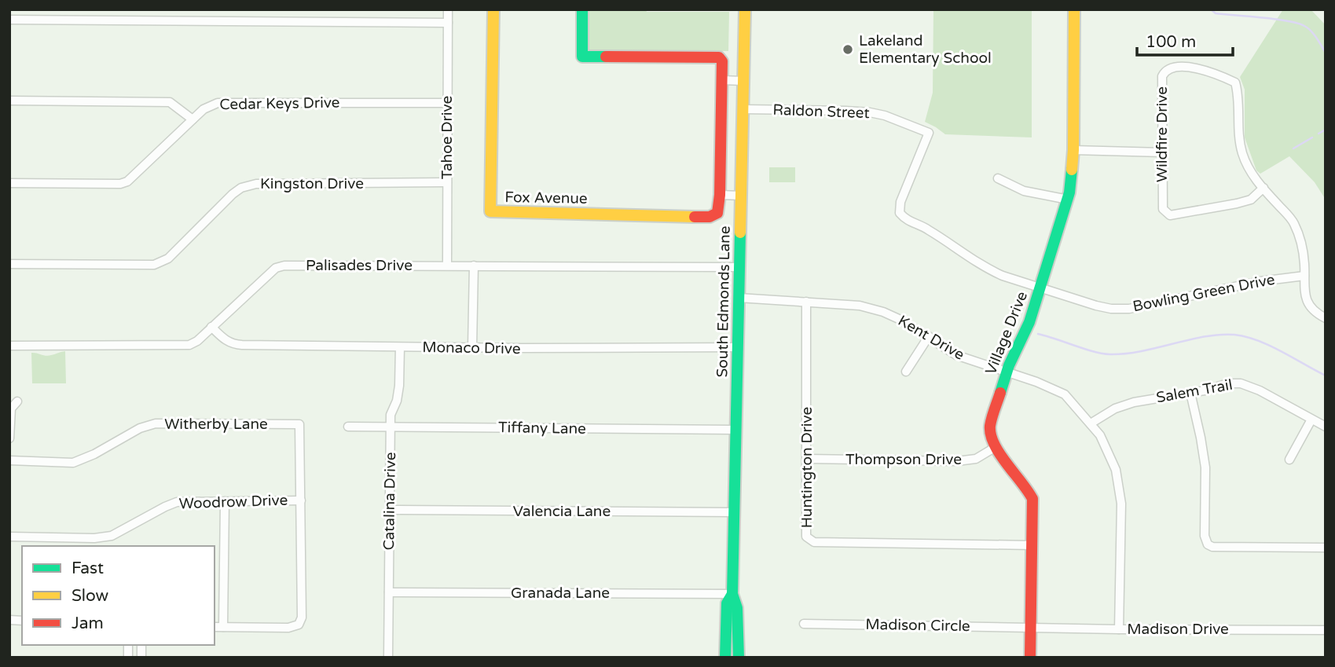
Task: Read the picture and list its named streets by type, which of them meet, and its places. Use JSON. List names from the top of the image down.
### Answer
{
  "streets": {
    "street": [
      "Cedar Keys Drive",
      "Raldon Street",
      "Wildfire Drive",
      "Tahoe Drive",
      "Kingston Drive",
      "Fox Avenue",
      "Palisades Drive",
      "Bowling Green Drive",
      "South Edmonds Lane",
      "Village Drive",
      "Kent Drive",
      "Monaco Drive",
      "Salem Trail",
      "Witherby Lane",
      "Tiffany Lane",
      "Thompson Drive",
      "Huntington Drive",
      "Catalina Drive",
      "Woodrow Drive",
      "Valencia Lane",
      "Granada Lane",
      "Madison Circle",
      "Madison Drive"
    ]
  },
  "crossings": [
    ["Cedar Keys Drive", "Tahoe Drive"],
    ["Raldon Street", "Bowling Green Drive"],
    ["Raldon Street", "South Edmonds Lane"],
    ["Wildfire Drive", "Bowling Green Drive"],
    ["Tahoe Drive", "Kingston Drive"],
    ["Tahoe Drive", "Palisades Drive"],
    ["Palisades Drive", "South Edmonds Lane"],
    ["Palisades Drive", "Monaco Drive"],
    ["Bowling Green Drive", "Village Drive"],
    ["South Edmonds Lane", "Kent Drive"],
    ["South Edmonds Lane", "Monaco Drive"],
    ["South Edmonds Lane", "Tiffany Lane"],
    ["South Edmonds Lane", "Valencia Lane"],
    ["South Edmonds Lane", "Granada Lane"],
    ["Village Drive", "Kent Drive"],
    ["Village Drive", "Thompson Drive"],
    ["Village Drive", "Huntington Drive"],
    ["Village Drive", "Madison Circle"],
    ["Village Drive", "Madison Drive"],
    ["Kent Drive", "Salem Trail"],
    ["Kent Drive", "Huntington Drive"],
    ["Kent Drive", "Madison Drive"],
    ["Monaco Drive", "Catalina Drive"],
    ["Witherby Lane", "Woodrow Drive"],
    ["Tiffany Lane", "Catalina Drive"],
    ["Thompson Drive", "Huntington Drive"],
    ["Catalina Drive", "Valencia Lane"],
    ["Catalina Drive", "Granada Lane"],
    ["Madison Circle", "Madison Drive"]
  ],
  "places": ["Lakeland Elementary School"],
  "legend": ["Fast", "Slow", "Jam"],
  "scale_bar": "100 m"
}
